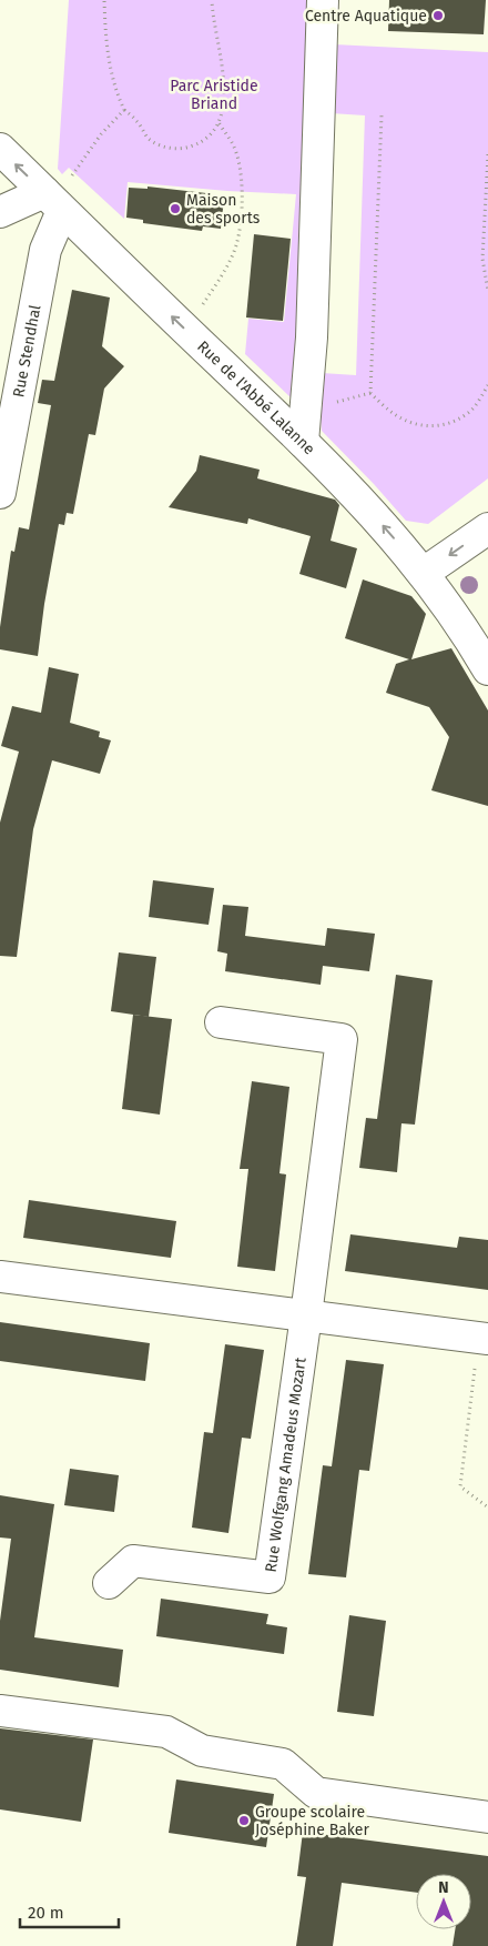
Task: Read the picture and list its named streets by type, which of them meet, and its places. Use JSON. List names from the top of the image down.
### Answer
{
  "streets": {
    "street": ["Rue Stendhal", "Rue de l'Abbé Lalanne", "Rue Wolfgang Amadeus Mozart"]
  },
  "crossings": [
    ["Rue Stendhal", "Rue de l'Abbé Lalanne"]
  ],
  "one_way": ["Rue de l'Abbé Lalanne"],
  "parks": ["Parc Aristide Briand"],
  "places": ["Centre Aquatique", "Maison des sports", "Groupe scolaire Joséphine Baker"],
  "scale_bar": "20 m",
  "north": "top"
}
